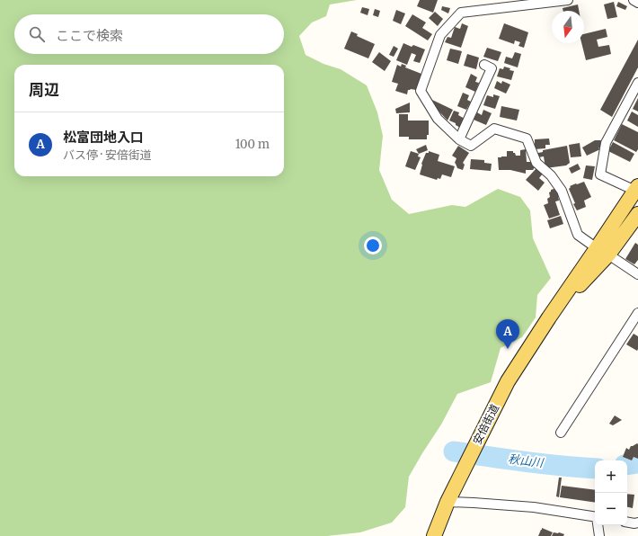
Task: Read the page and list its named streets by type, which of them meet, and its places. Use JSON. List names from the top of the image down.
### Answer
{
  "streets": {
    "main road": ["安倍街道"]
  },
  "water": ["秋山川"],
  "north": "bottom",
  "page": {
    "search": "ここで検索",
    "heading": "周辺",
    "list": [
      {
        "mark": "A",
        "name": "松富団地入口",
        "note": "バス停 · 安倍街道",
        "value": "100 m"
      }
    ],
    "pins": "A",
    "map_buttons": ["+", "−"]
  }
}
